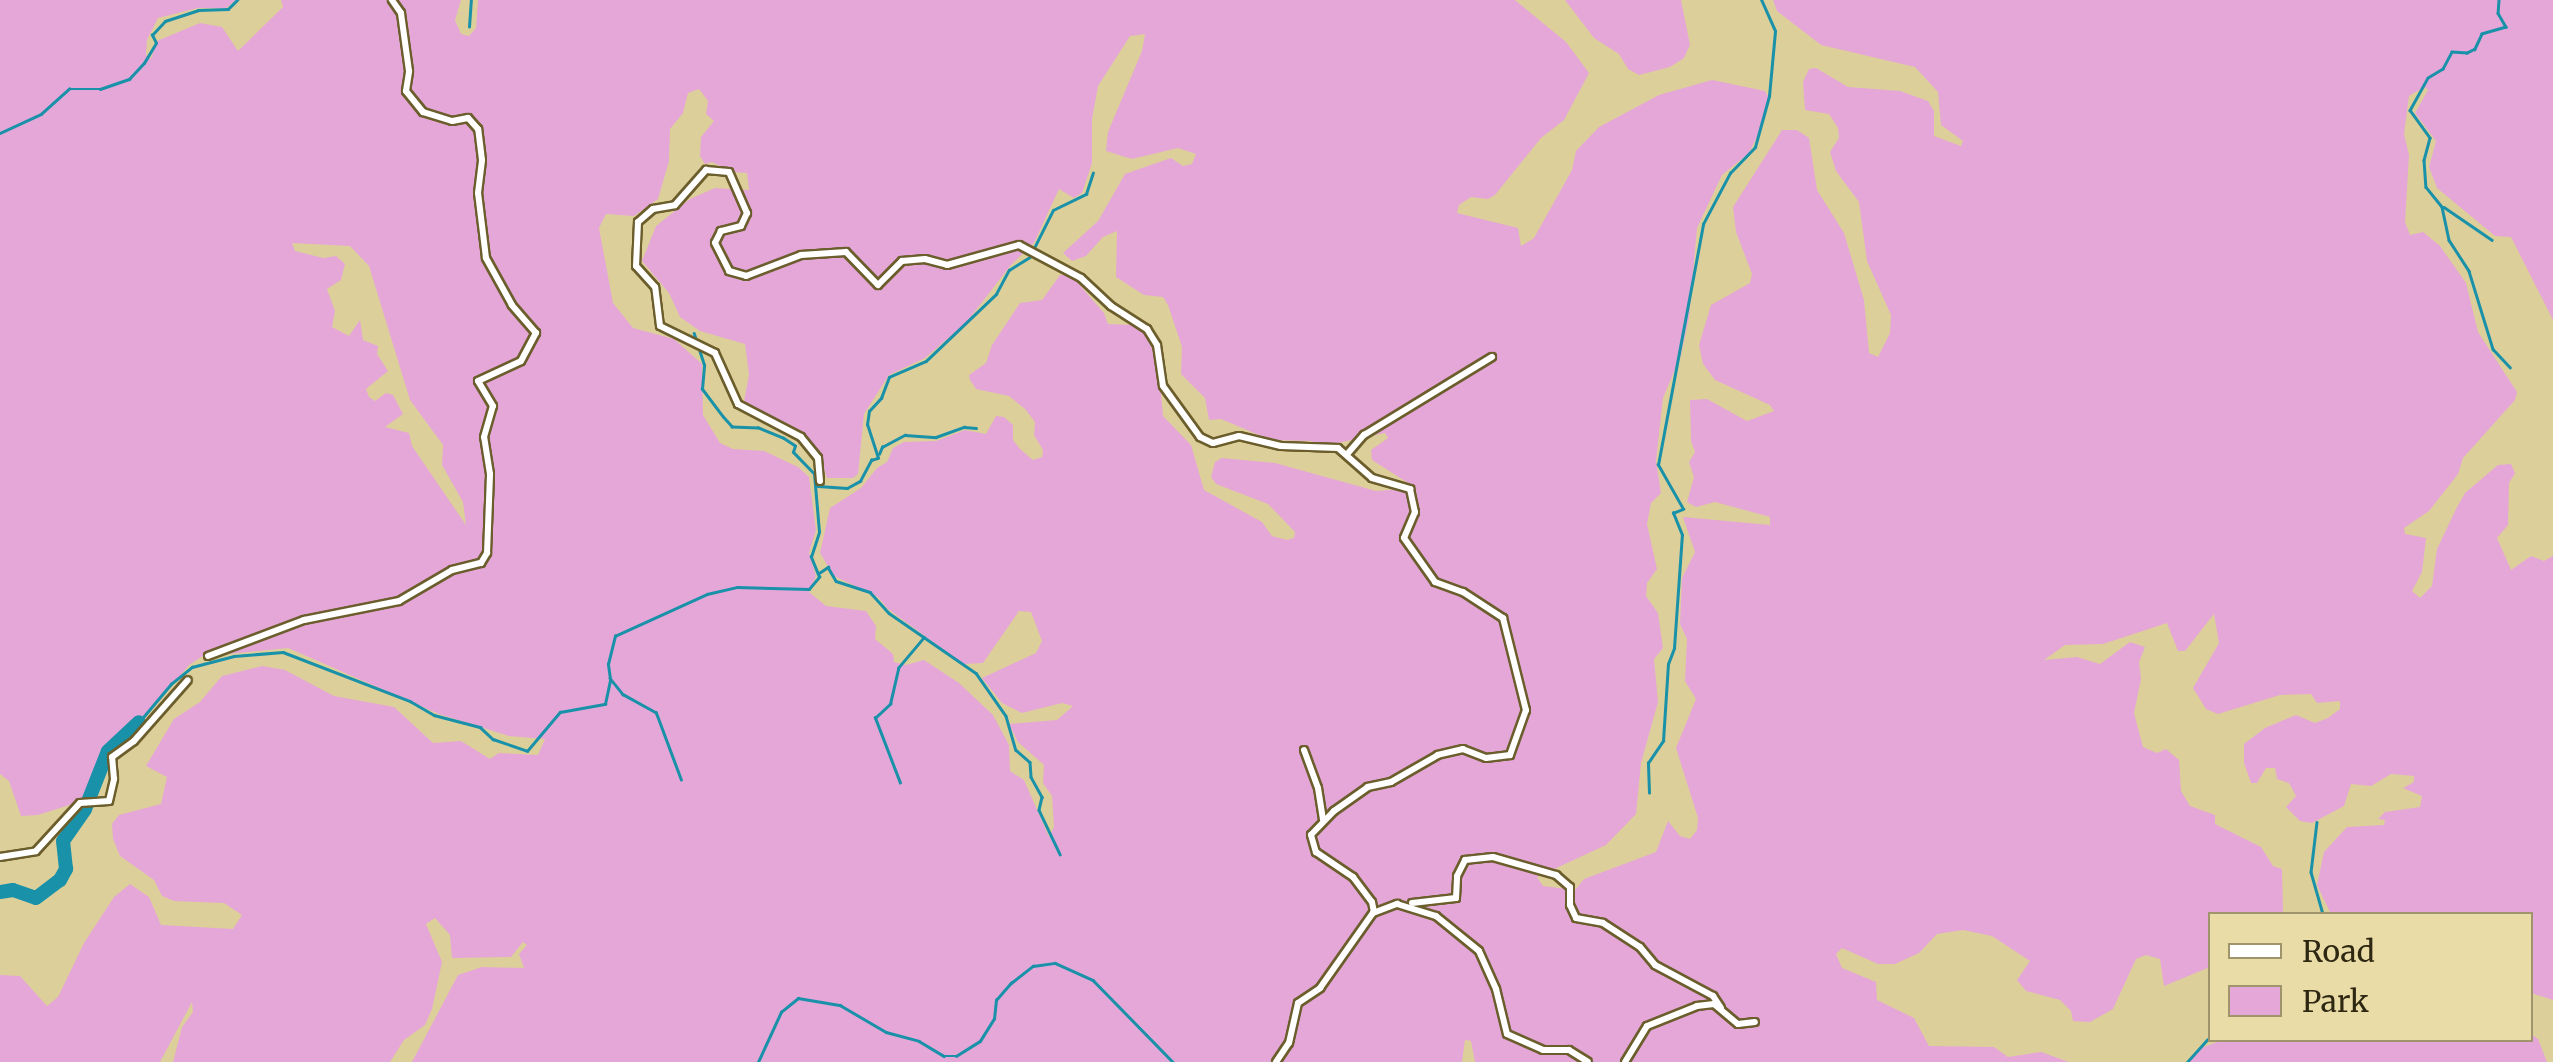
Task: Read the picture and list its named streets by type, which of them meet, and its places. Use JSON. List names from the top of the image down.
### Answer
{
  "legend": ["Road", "Park"]
}
